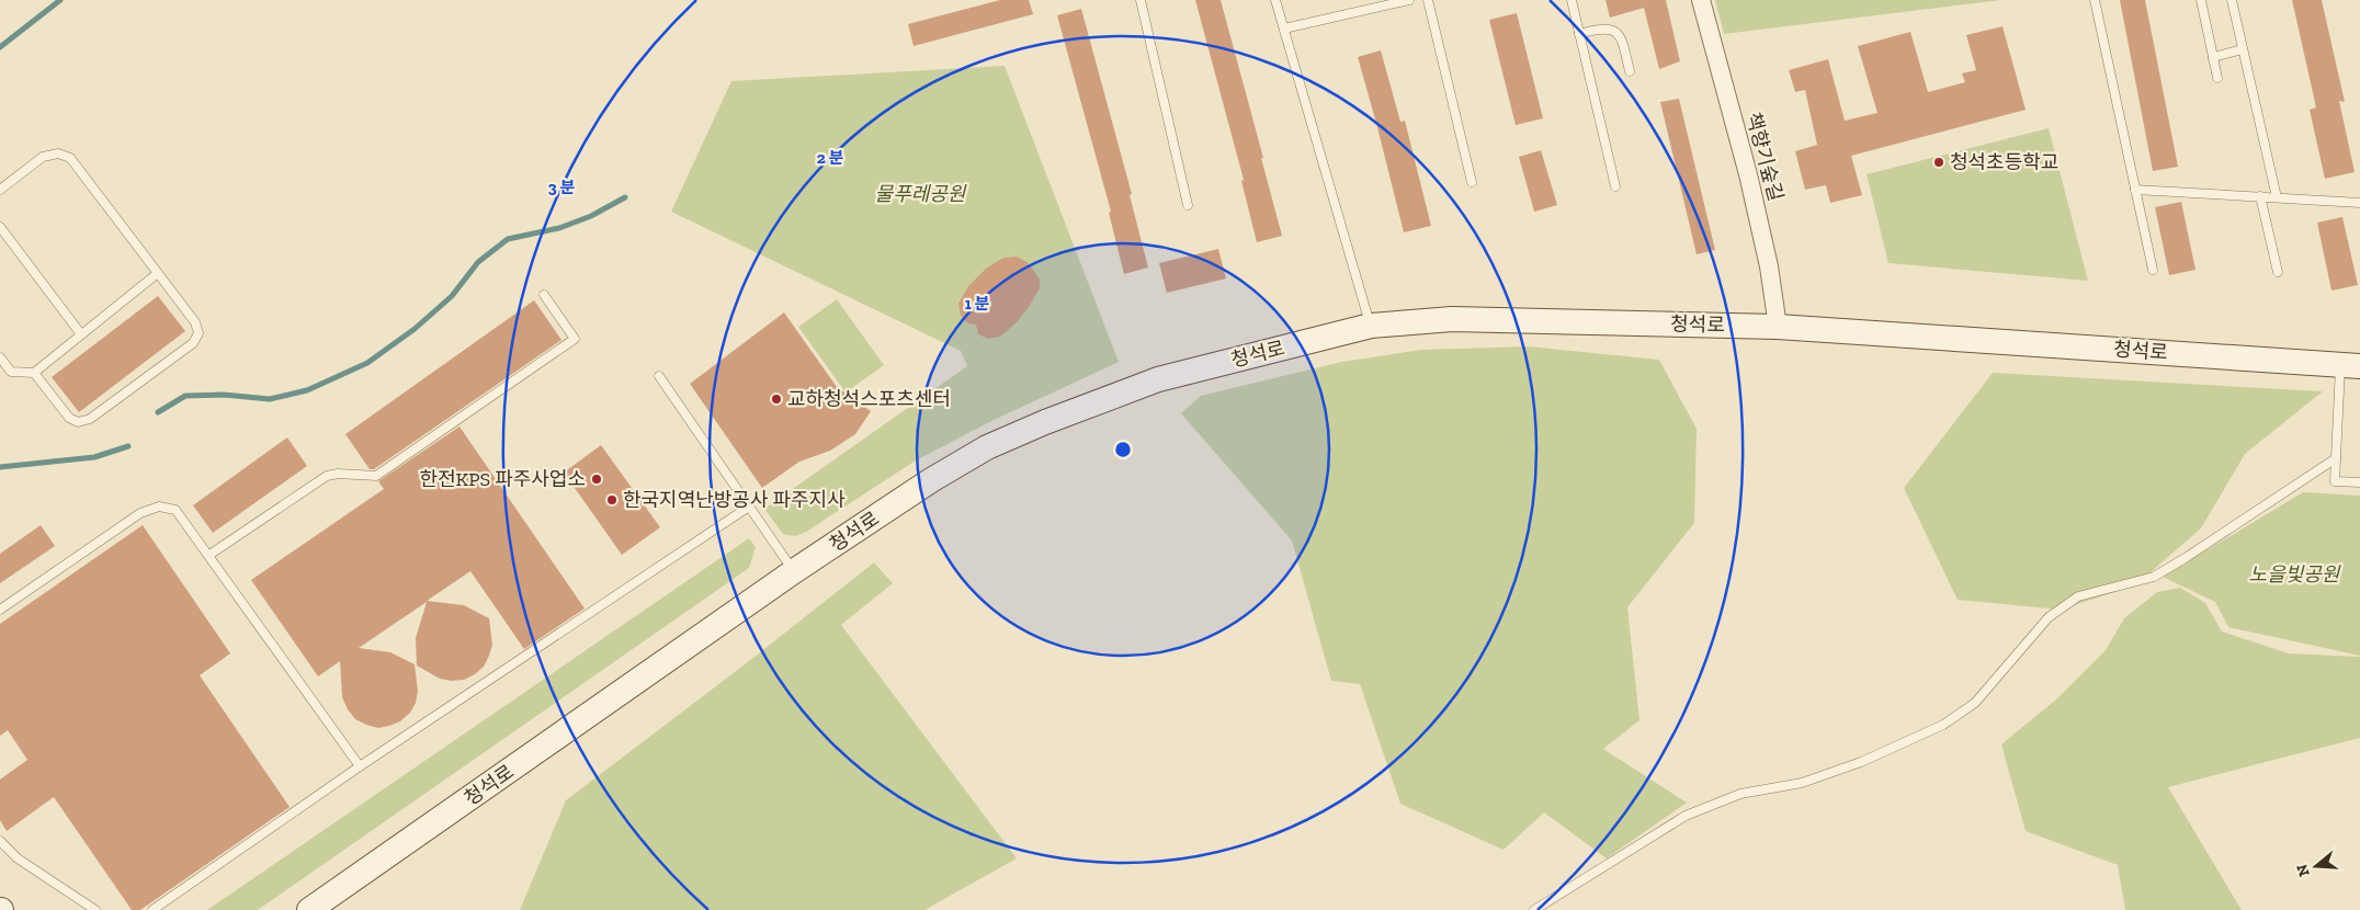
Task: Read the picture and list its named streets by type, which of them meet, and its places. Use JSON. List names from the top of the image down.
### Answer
{
  "streets": {
    "main road": ["청석로"],
    "street": ["책향기숲길"]
  },
  "crossings": [
    ["책향기숲길", "청석로"]
  ],
  "parks": ["물푸레공원", "노을빛공원"],
  "places": [
    "청석초등학교",
    "교하청석스포츠센터",
    "한전KPS 파주사업소",
    "한국지역난방공사 파주지사"
  ],
  "north": "left",
  "rings": ["2 분", "3 분", "1 분"]
}
